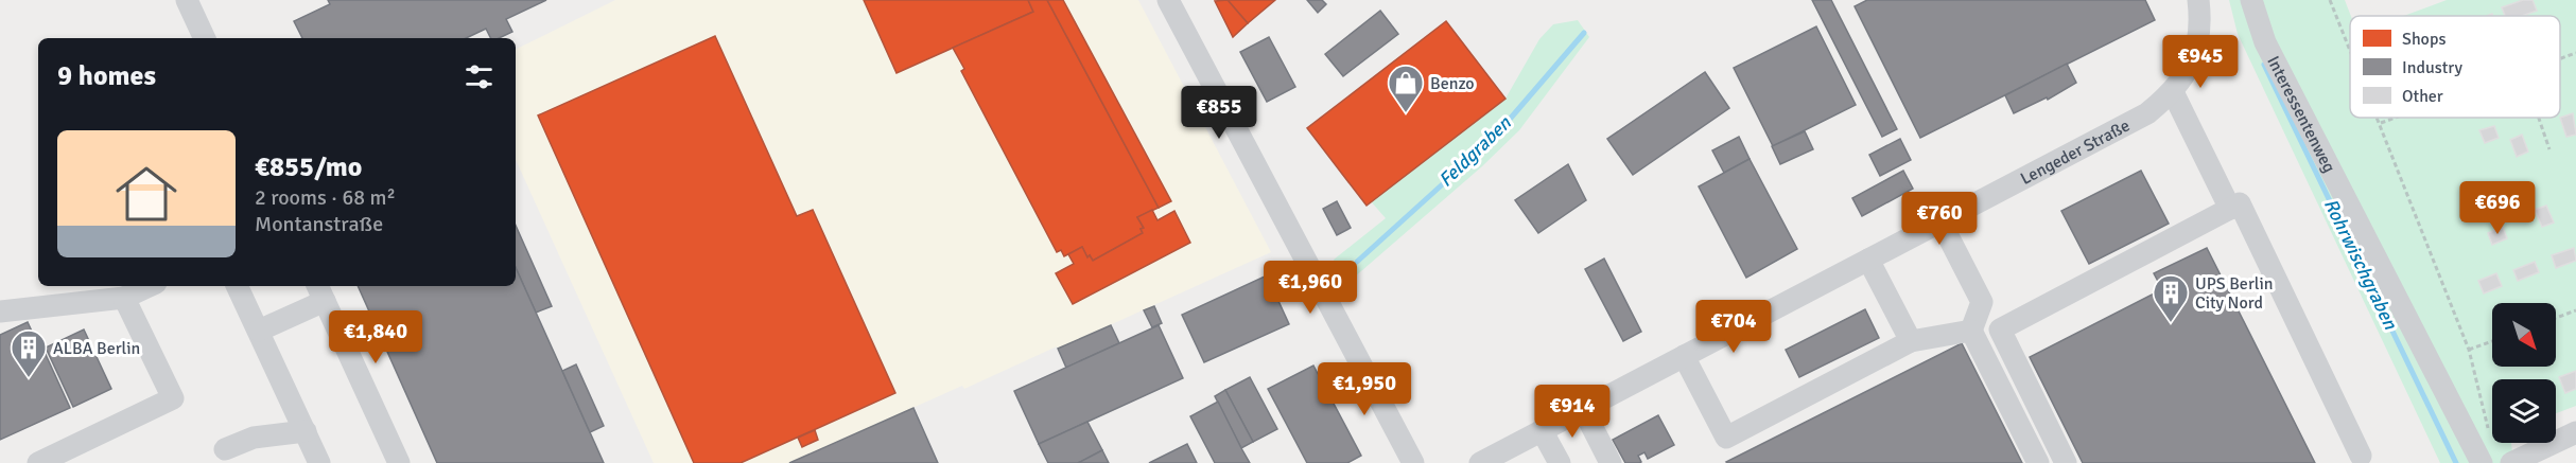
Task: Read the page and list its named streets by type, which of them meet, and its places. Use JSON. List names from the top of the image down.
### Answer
{
  "streets": {
    "street": ["Interessentenweg", "Lengeder Straße"]
  },
  "water": ["Feldgraben", "Rohrwischgraben"],
  "places": {
    "shop": ["Benzo"],
    "building": ["UPS Berlin City Nord", "ALBA Berlin"]
  },
  "legend": ["Shops", "Industry", "Other"],
  "north": "bottom right",
  "page": {
    "price": [
      "€945",
      "€855",
      "€696",
      "€760",
      "€1,960",
      "€704",
      "€1,840",
      "€1,950",
      "€914"
    ],
    "heading": "9 homes",
    "list": [
      {
        "name": "€855/mo",
        "note": "2 rooms · 68 m² · Montanstraße"
      }
    ]
  }
}
